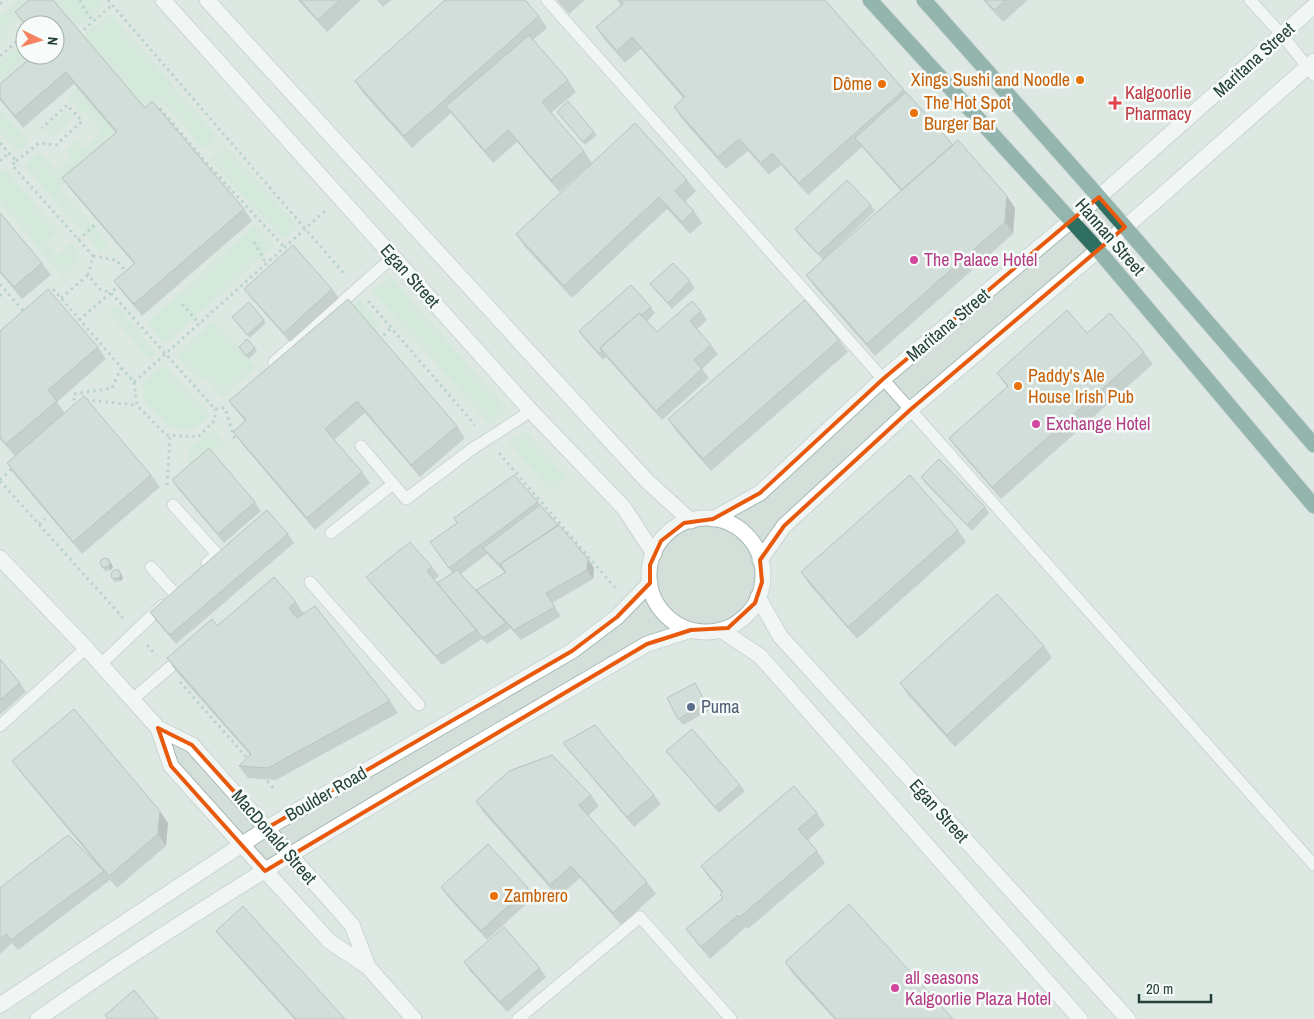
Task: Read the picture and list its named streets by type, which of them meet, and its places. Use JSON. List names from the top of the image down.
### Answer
{
  "streets": {
    "highway": ["Hannan Street"],
    "street": [
      "Maritana Street",
      "Egan Street",
      "Boulder Road",
      "MacDonald Street"
    ]
  },
  "crossings": [
    ["Maritana Street", "Hannan Street"],
    ["Maritana Street", "Egan Street"],
    ["Maritana Street", "Boulder Road"],
    ["Egan Street", "Boulder Road"],
    ["Boulder Road", "MacDonald Street"]
  ],
  "places": {
    "other": [
      "Xings Sushi and Noodle",
      "Dôme",
      "The Hot Spot Burger Bar",
      "The Palace Hotel",
      "Paddy's Ale House Irish Pub",
      "Exchange Hotel",
      "Puma",
      "Zambrero",
      "all seasons Kalgoorlie Plaza Hotel"
    ],
    "health": ["Kalgoorlie Pharmacy"]
  },
  "scale_bar": "20 m",
  "north": "right"
}
